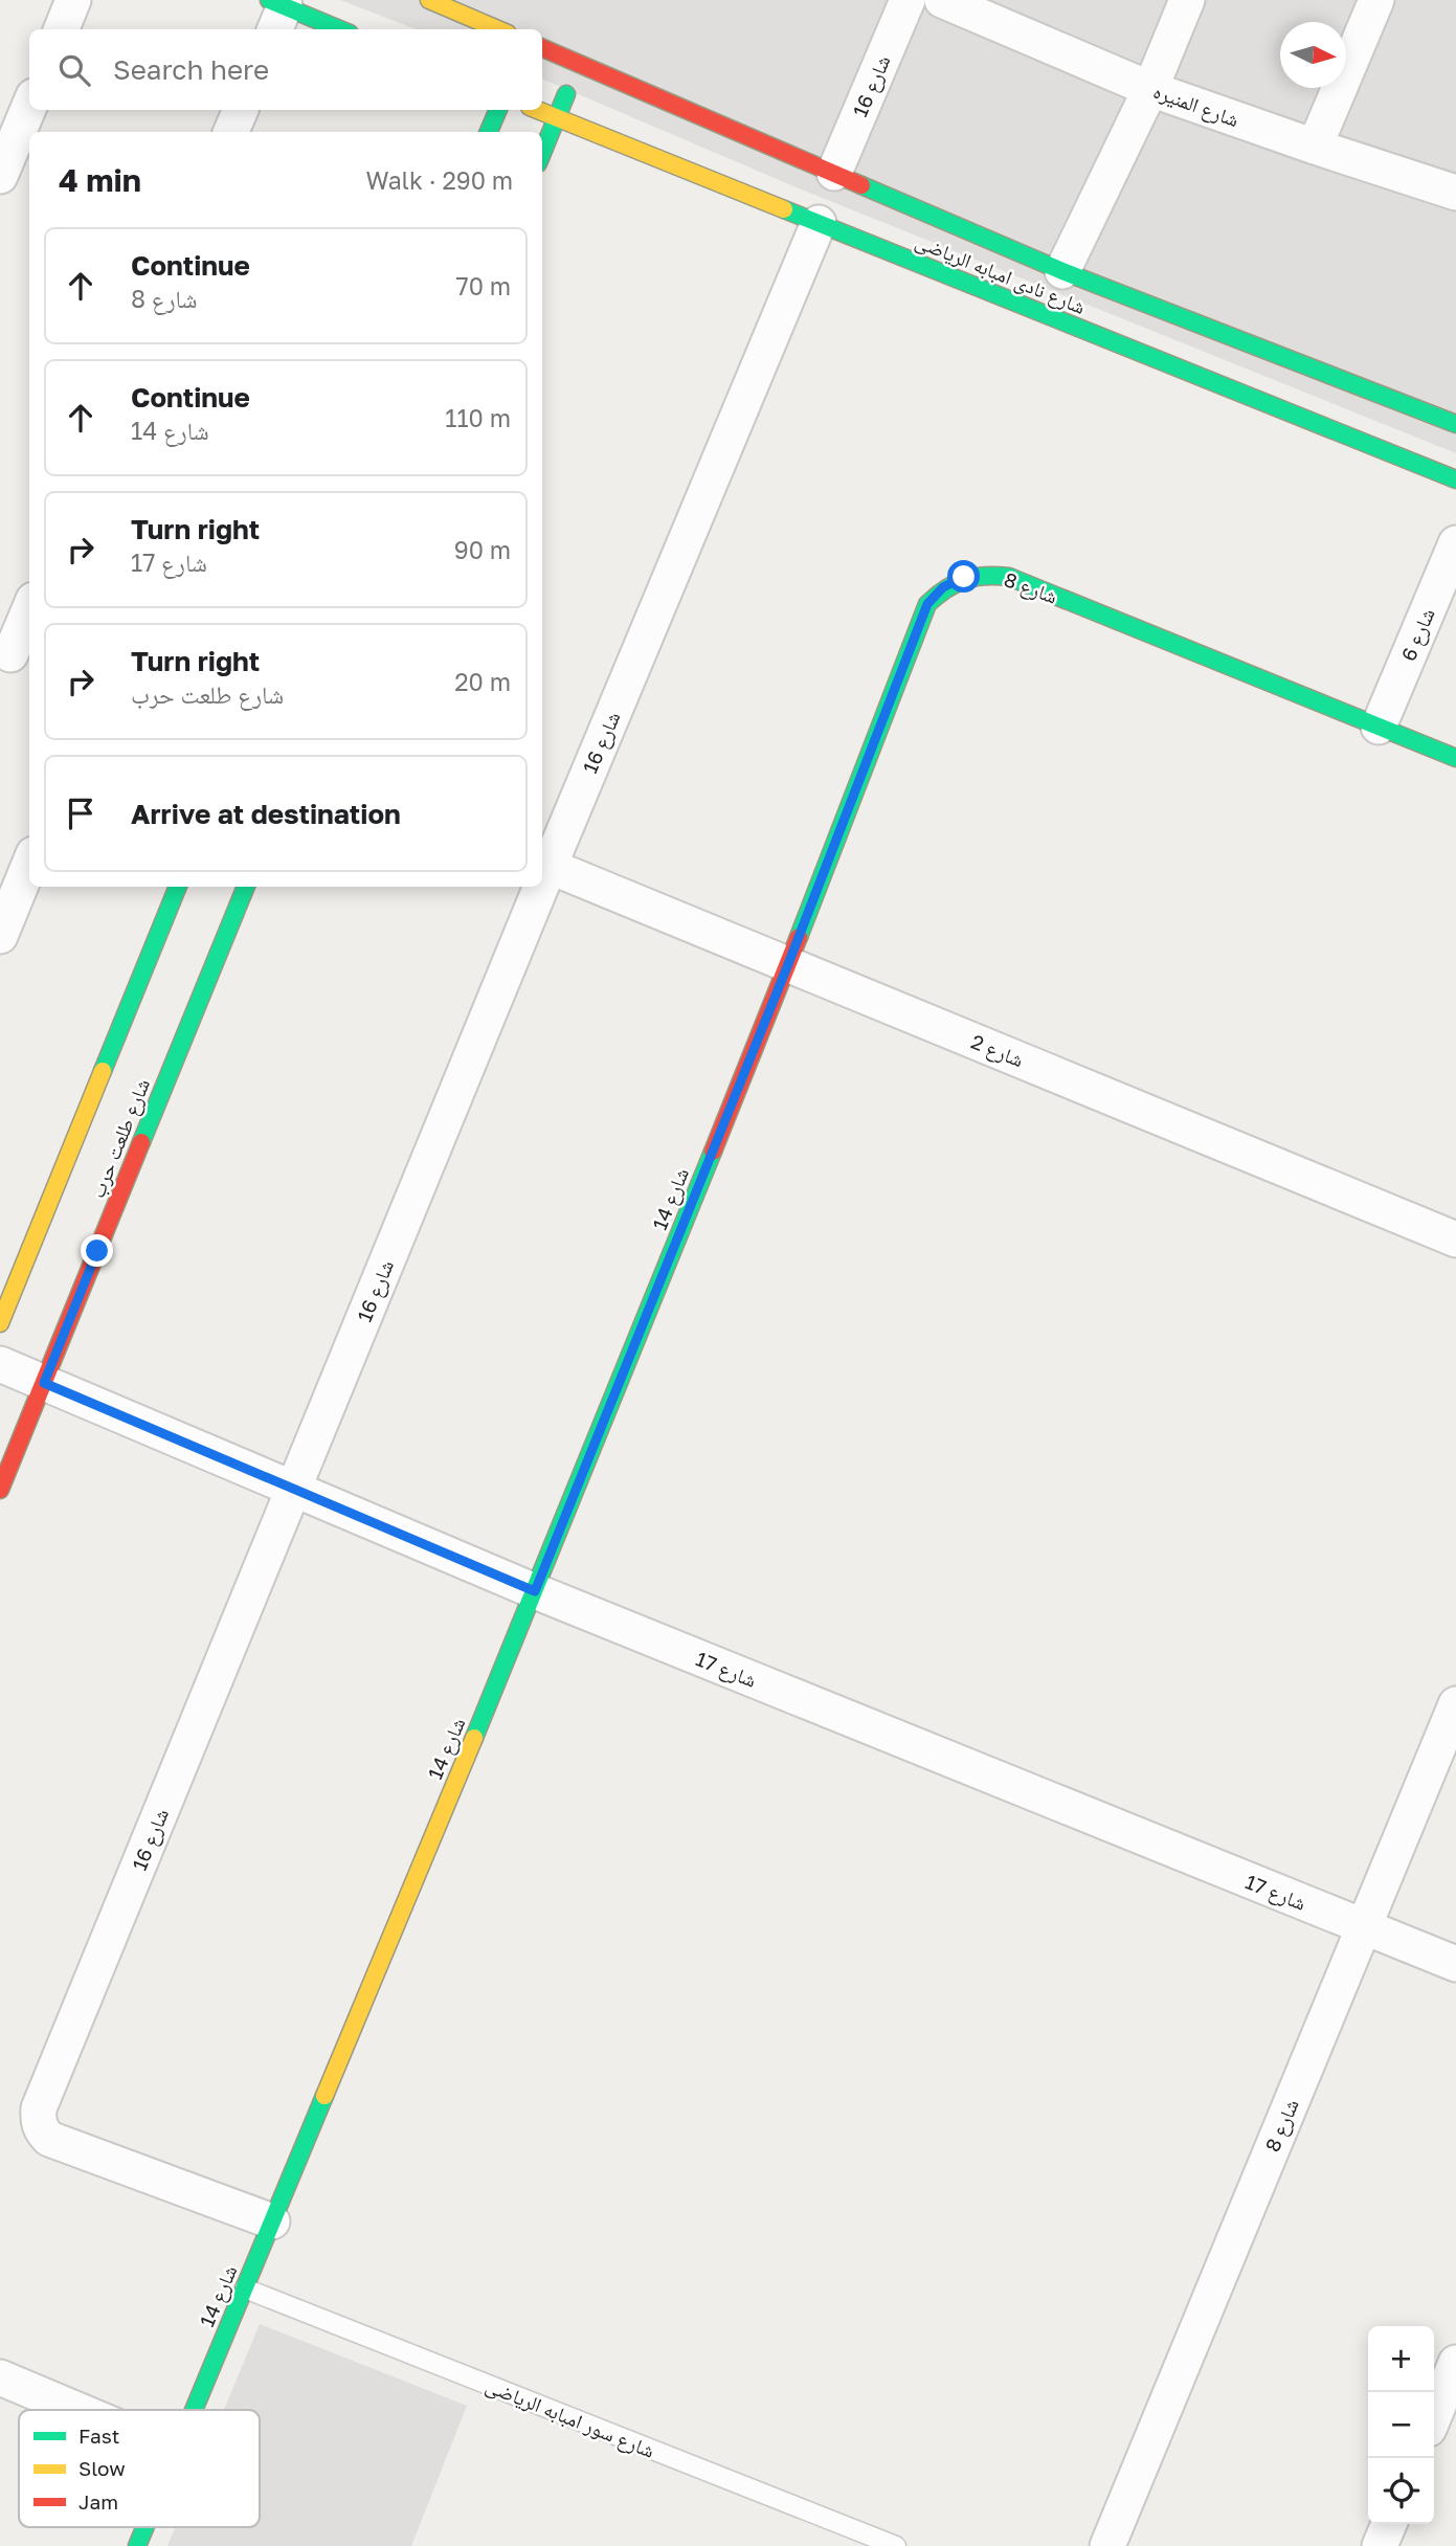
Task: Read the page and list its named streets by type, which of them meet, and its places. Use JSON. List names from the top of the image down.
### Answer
{
  "streets": {
    "street": [
      "شارع 16",
      "شارع المنيره",
      "شارع نادى امبابه الرياضى",
      "شارع 8",
      "شارع 6",
      "شارع 2",
      "شارع طلعت حرب",
      "شارع 14",
      "شارع 17"
    ],
    "lane": ["شارع سور امبابه الرياضى"]
  },
  "crossings": [
    ["شارع 16", "شارع نادى امبابه الرياضى"],
    ["شارع 16", "شارع 2"],
    ["شارع 16", "شارع 14"],
    ["شارع 16", "شارع 17"],
    ["شارع 8", "شارع 6"],
    ["شارع 8", "شارع 2"],
    ["شارع 8", "شارع 14"],
    ["شارع 8", "شارع 17"],
    ["شارع 2", "شارع 14"],
    ["شارع طلعت حرب", "شارع 17"],
    ["شارع 14", "شارع 17"],
    ["شارع 14", "شارع سور امبابه الرياضى"]
  ],
  "legend": ["Fast", "Slow", "Jam"],
  "north": "right",
  "page": {
    "search": "Search here",
    "heading": ["4 min", "Walk · 290 m"],
    "list": [
      ["Continue", "شارع 8", "70 m"],
      ["Continue", "شارع 14", "110 m"],
      ["Turn right", "شارع 17", "90 m"],
      ["Turn right", "شارع طلعت حرب", "20 m"],
      "Arrive at destination"
    ],
    "map_buttons": ["+", "−"]
  }
}
